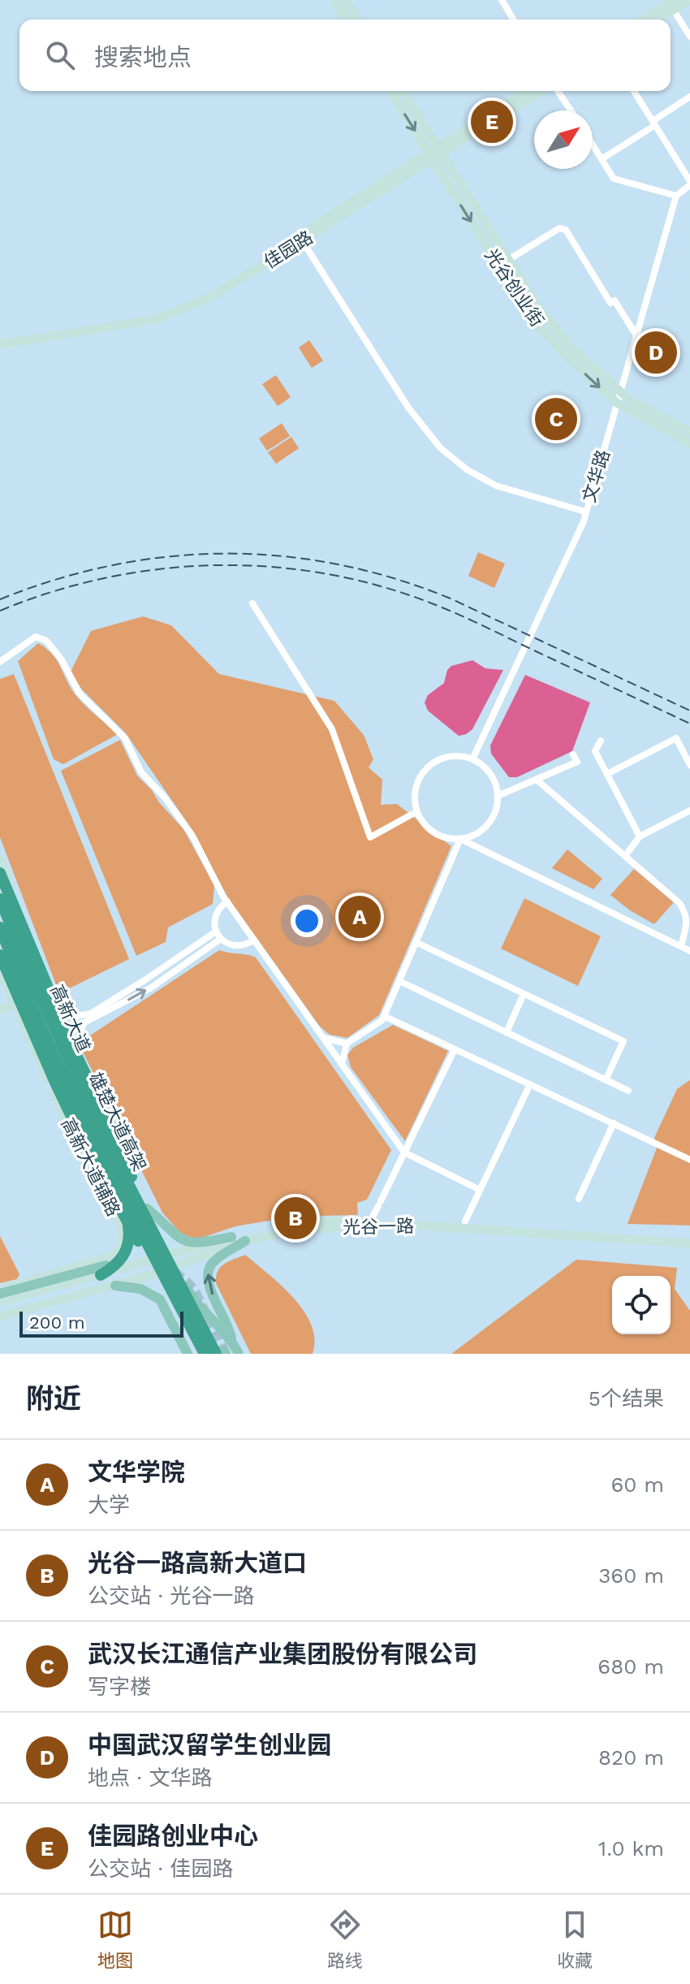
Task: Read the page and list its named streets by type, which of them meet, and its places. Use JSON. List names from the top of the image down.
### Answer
{
  "streets": {
    "highway": ["雄楚大道高架"],
    "main road": [
      "佳园路",
      "光谷创业街",
      "高新大道",
      "高新大道辅路",
      "光谷一路"
    ],
    "street": ["文华路"]
  },
  "crossings": [
    ["佳园路", "光谷创业街"],
    ["光谷创业街", "文华路"],
    ["高新大道", "高新大道辅路"],
    ["高新大道", "光谷一路"]
  ],
  "scale_bar": "200 m",
  "north": "top right",
  "page": {
    "search": "搜索地点",
    "pins": [
      "E",
      "D",
      "C",
      "A",
      "B"
    ],
    "scale": "200 m",
    "heading": ["附近", "5个结果"],
    "list": [
      {
        "mark": "A",
        "name": "文华学院",
        "note": "大学",
        "value": "60 m"
      },
      {
        "mark": "B",
        "name": "光谷一路高新大道口",
        "note": "公交站 · 光谷一路",
        "value": "360 m"
      },
      {
        "mark": "C",
        "name": "武汉长江通信产业集团股份有限公司",
        "note": "写字楼",
        "value": "680 m"
      },
      {
        "mark": "D",
        "name": "中国武汉留学生创业园",
        "note": "地点 · 文华路",
        "value": "820 m"
      },
      {
        "mark": "E",
        "name": "佳园路创业中心",
        "note": "公交站 · 佳园路",
        "value": "1.0 km"
      }
    ],
    "nav": ["地图", "路线", "收藏"]
  }
}
